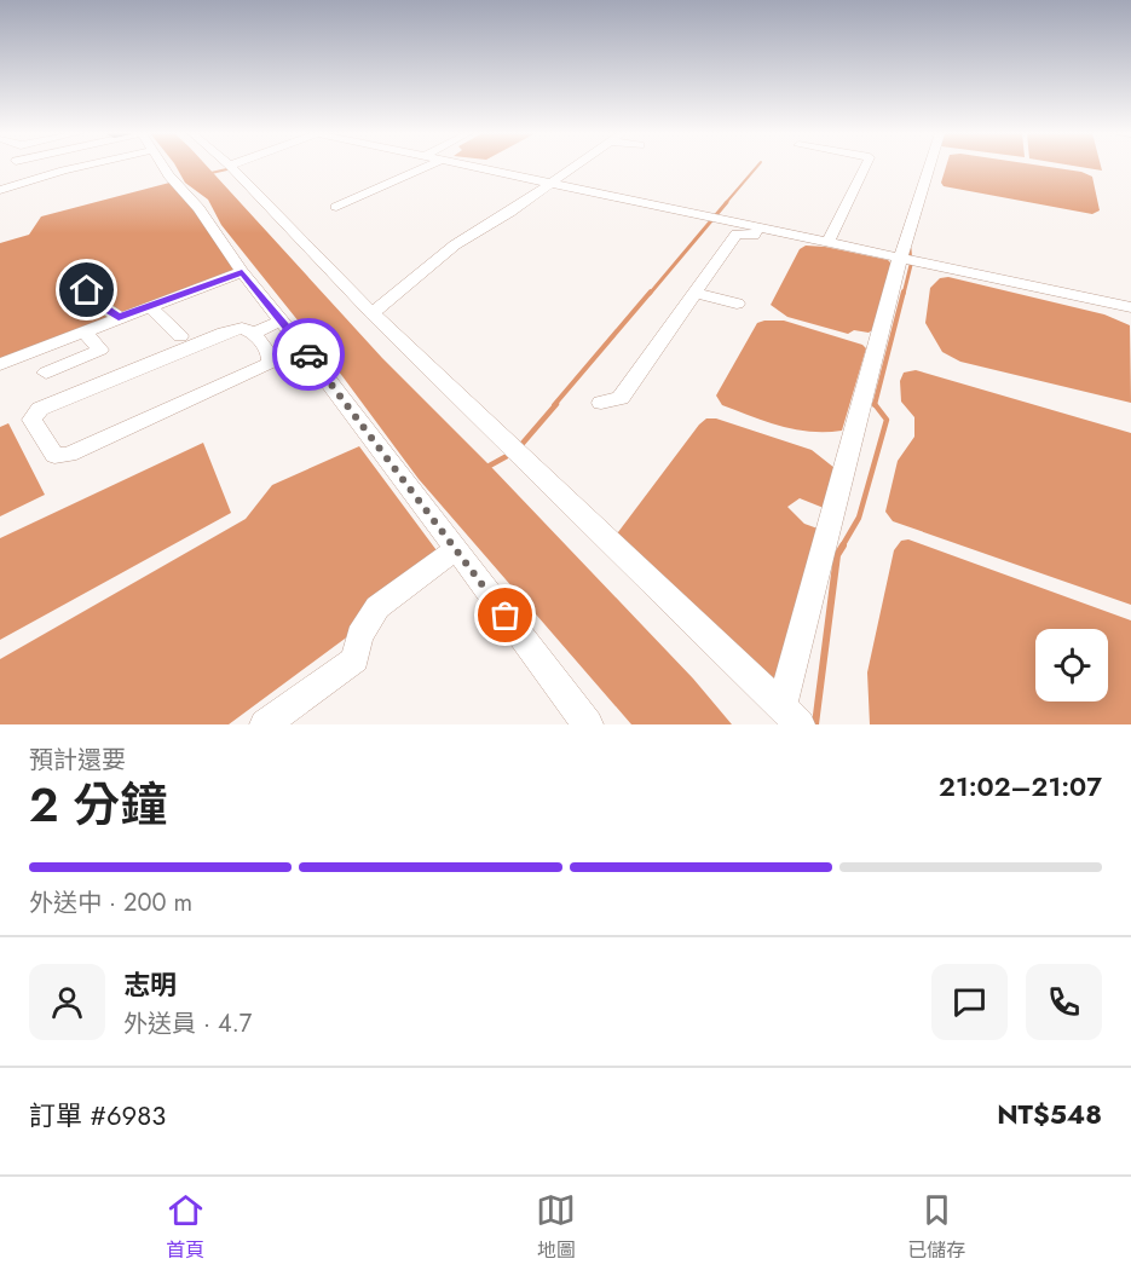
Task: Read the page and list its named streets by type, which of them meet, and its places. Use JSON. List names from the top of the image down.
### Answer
{
  "page": {
    "heading": ["2 分鐘", "預計還要", "21:02–21:07"],
    "panel": [
      "志明",
      "外送員 · 4.7",
      "訂單 #6983",
      "NT$548"
    ],
    "bar": "外送中 · 200 m",
    "tabs": ["首頁", "地圖", "已儲存"]
  }
}
